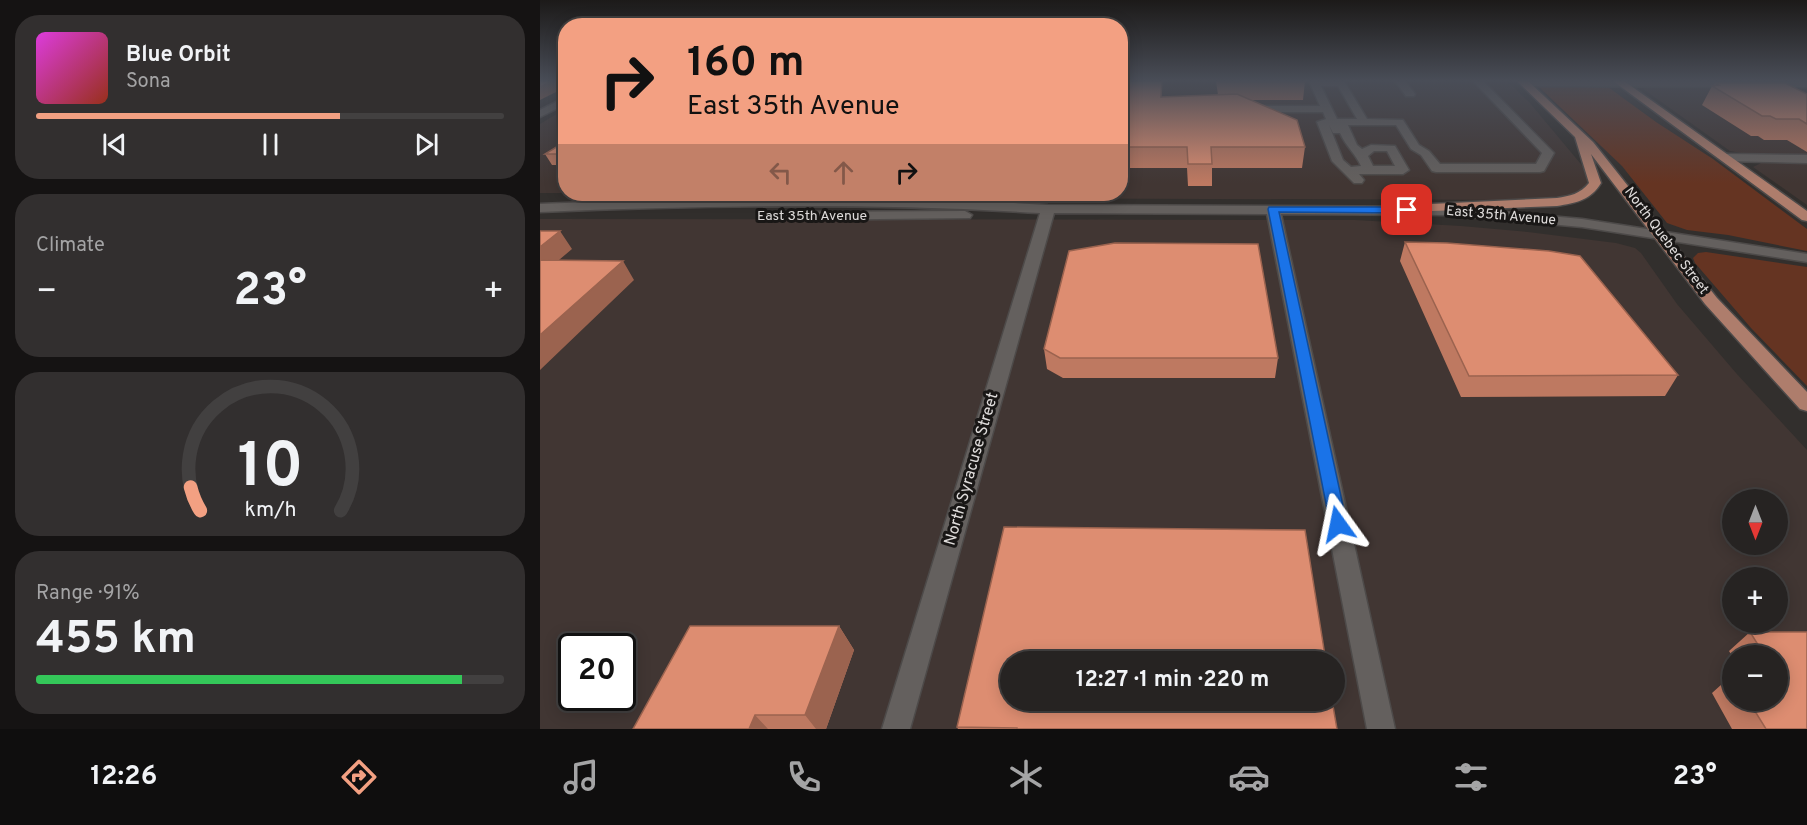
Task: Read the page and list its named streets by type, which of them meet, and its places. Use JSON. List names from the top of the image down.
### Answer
{
  "streets": {
    "main road": ["North Quebec Street"],
    "street": ["East 35th Avenue", "North Syracuse Street"]
  },
  "crossings": [
    ["East 35th Avenue", "North Quebec Street"],
    ["East 35th Avenue", "North Syracuse Street"]
  ],
  "north": "bottom",
  "page": {
    "turn": ["160 m", "East 35th Avenue"],
    "song": ["Blue Orbit", "Sona"],
    "tile": [
      "Climate",
      ["Range · 91%", "455 km"]
    ],
    "heat": ["−", "23°", "+"],
    "map_buttons": ["+", "−"],
    "limit": "20",
    "trip": "12:27 · 1 min · 220 m",
    "tabs": ["12:26", "23°"],
    "gauge": ["10", "km/h"]
  }
}
